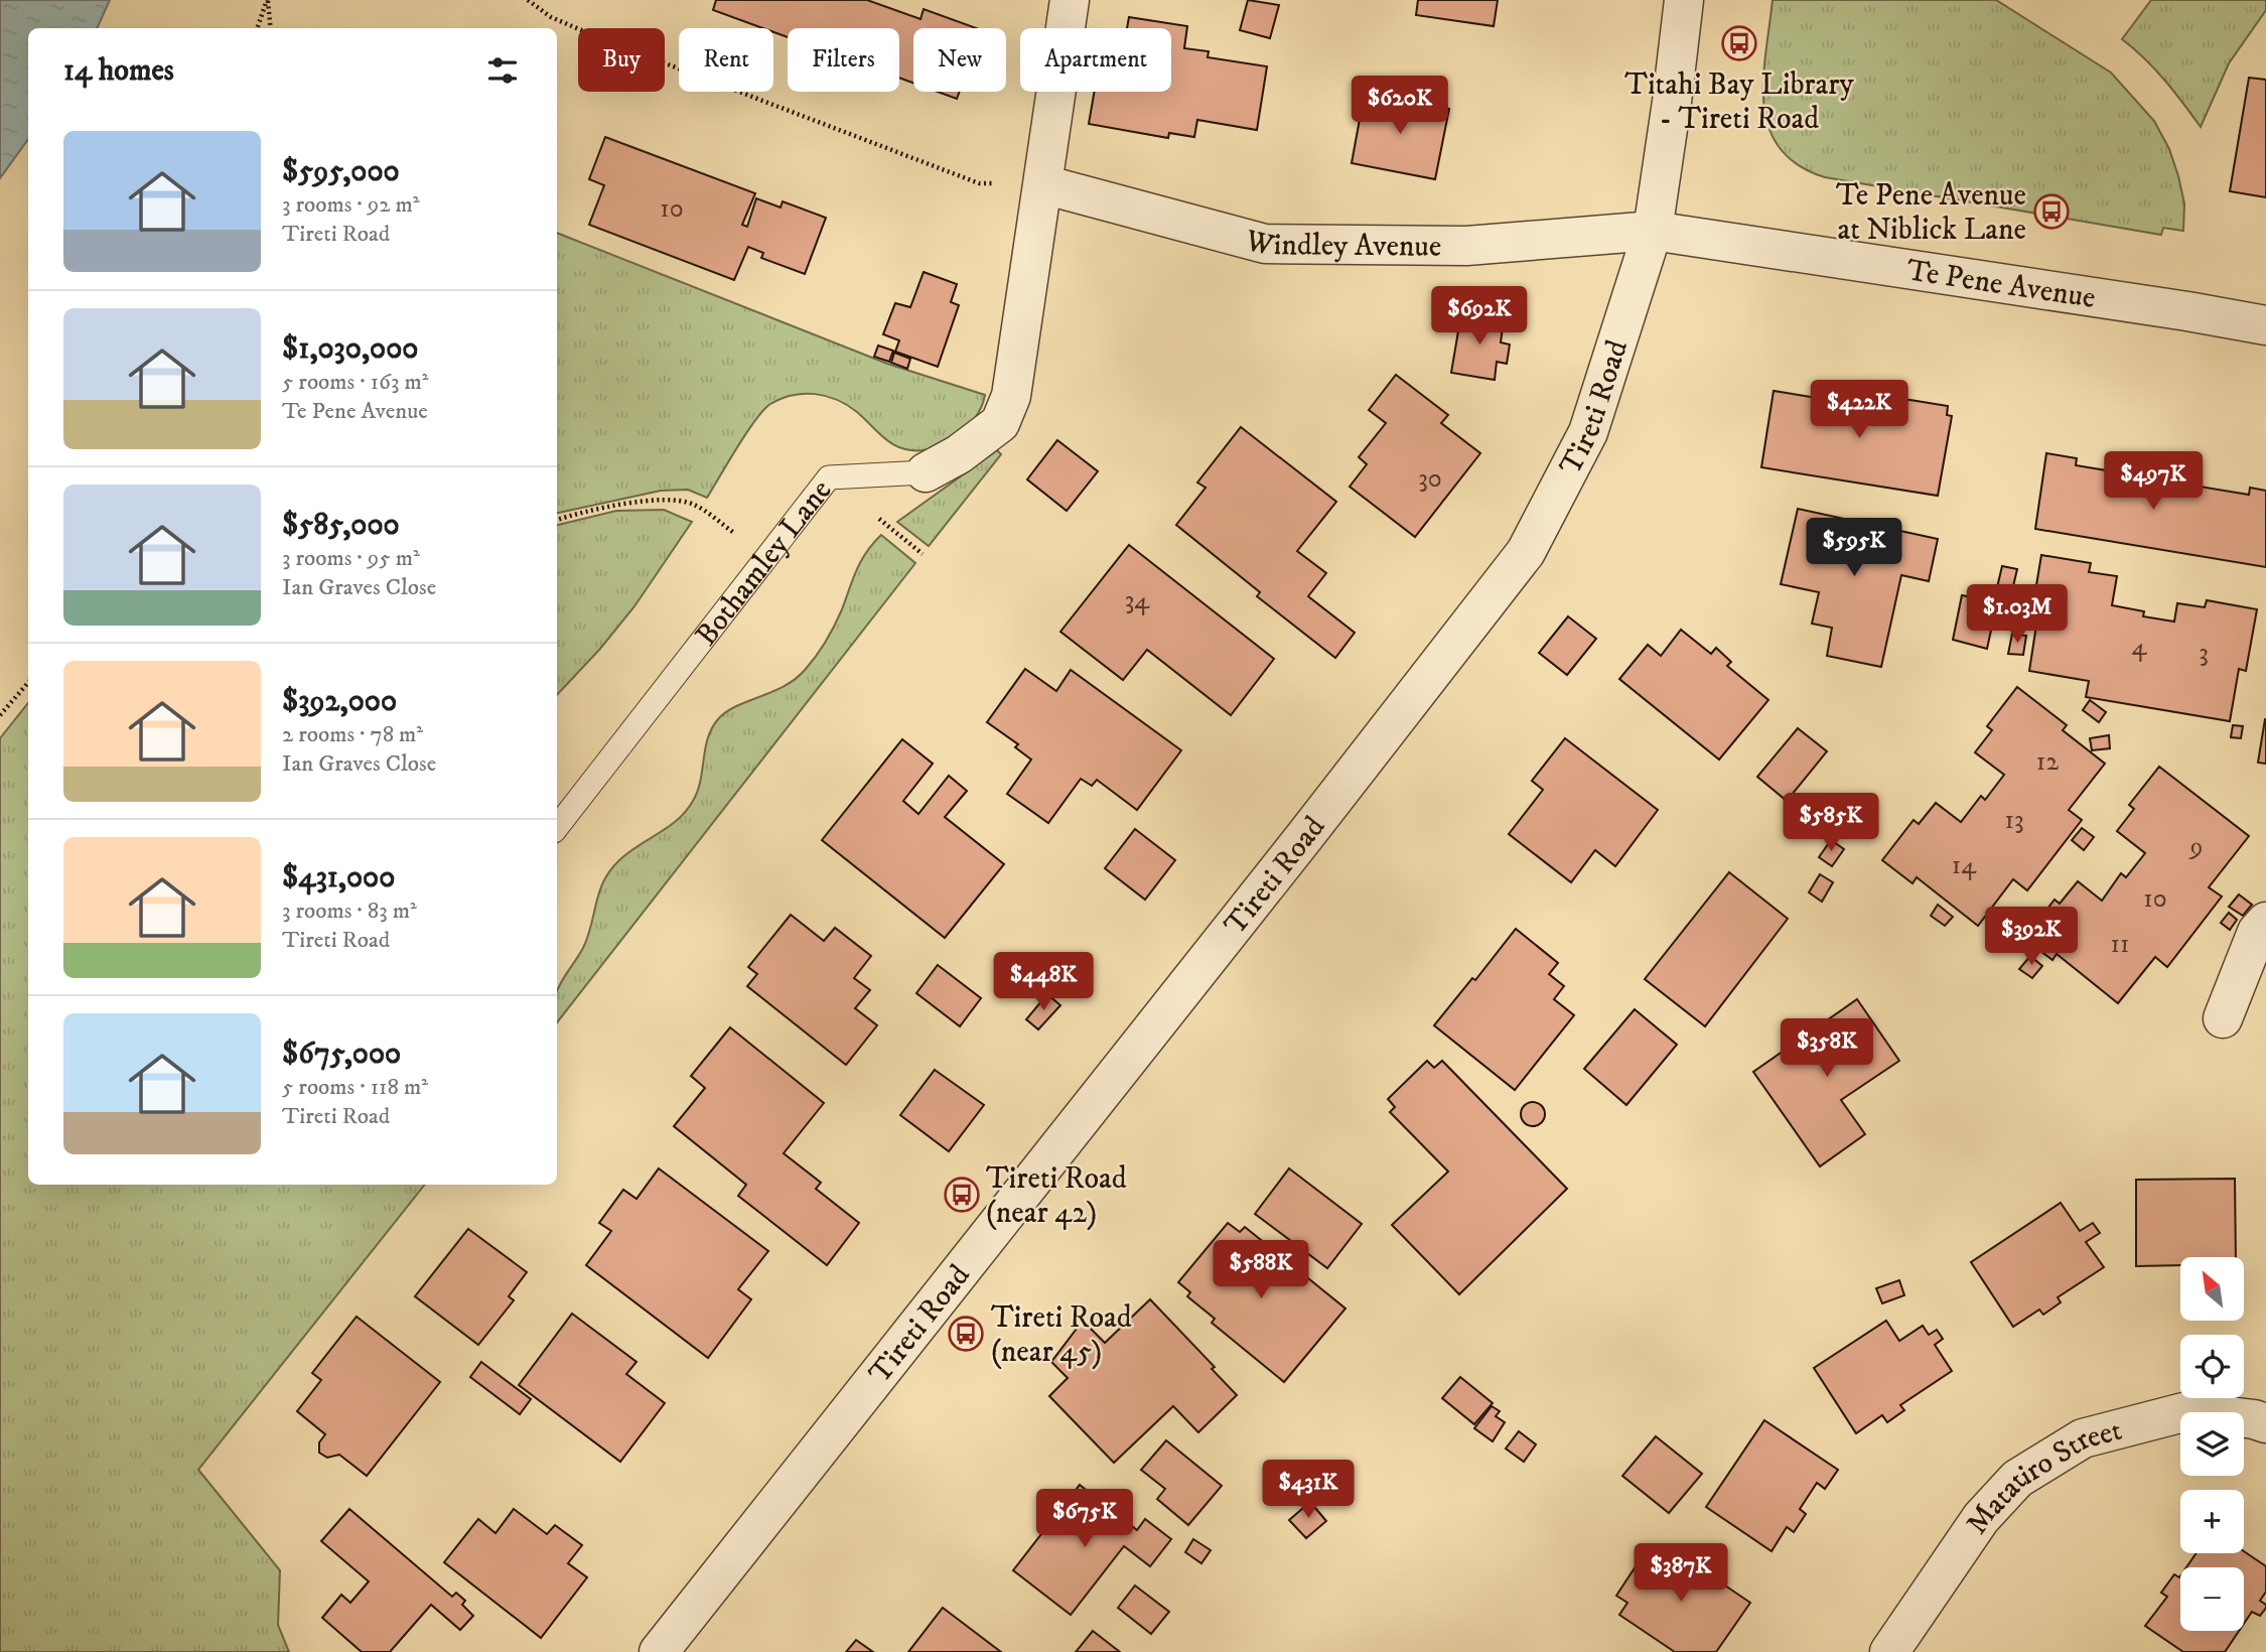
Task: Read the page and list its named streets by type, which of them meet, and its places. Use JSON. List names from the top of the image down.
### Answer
{
  "streets": {
    "street": [
      "Windley Avenue",
      "Te Pene Avenue",
      "Tireti Road",
      "Bothamley Lane",
      "Matatiro Street"
    ]
  },
  "crossings": [
    ["Windley Avenue", "Te Pene Avenue"],
    ["Windley Avenue", "Tireti Road"],
    ["Windley Avenue", "Bothamley Lane"],
    ["Te Pene Avenue", "Tireti Road"]
  ],
  "places": {
    "bus stop": [
      "Titahi Bay Library - Tireti Road",
      "Te Pene Avenue at Niblick Lane",
      "Tireti Road (near 42)",
      "Tireti Road (near 45)"
    ]
  },
  "house_numbers": [
    "10",
    "30",
    "34",
    "4",
    "3",
    "12",
    "13",
    "9",
    "14",
    "10",
    "11"
  ],
  "north": "top left",
  "page": {
    "chip": [
      "Buy",
      "Rent",
      "Filters",
      "New",
      "Apartment"
    ],
    "heading": "14 homes",
    "price": [
      "$620K",
      "$692K",
      "$422K",
      "$497K",
      "$595K",
      "$1.03M",
      "$585K",
      "$392K",
      "$448K",
      "$358K",
      "$588K",
      "$431K",
      "$675K",
      "$387K"
    ],
    "list": [
      {
        "name": "$595,000",
        "note": "3 rooms · 92 m² · Tireti Road"
      },
      {
        "name": "$1,030,000",
        "note": "5 rooms · 163 m² · Te Pene Avenue"
      },
      {
        "name": "$585,000",
        "note": "3 rooms · 95 m² · Ian Graves Close"
      },
      {
        "name": "$392,000",
        "note": "2 rooms · 78 m² · Ian Graves Close"
      },
      {
        "name": "$431,000",
        "note": "3 rooms · 83 m² · Tireti Road"
      },
      {
        "name": "$675,000",
        "note": "5 rooms · 118 m² · Tireti Road"
      }
    ],
    "map_buttons": ["+", "−"]
  }
}
